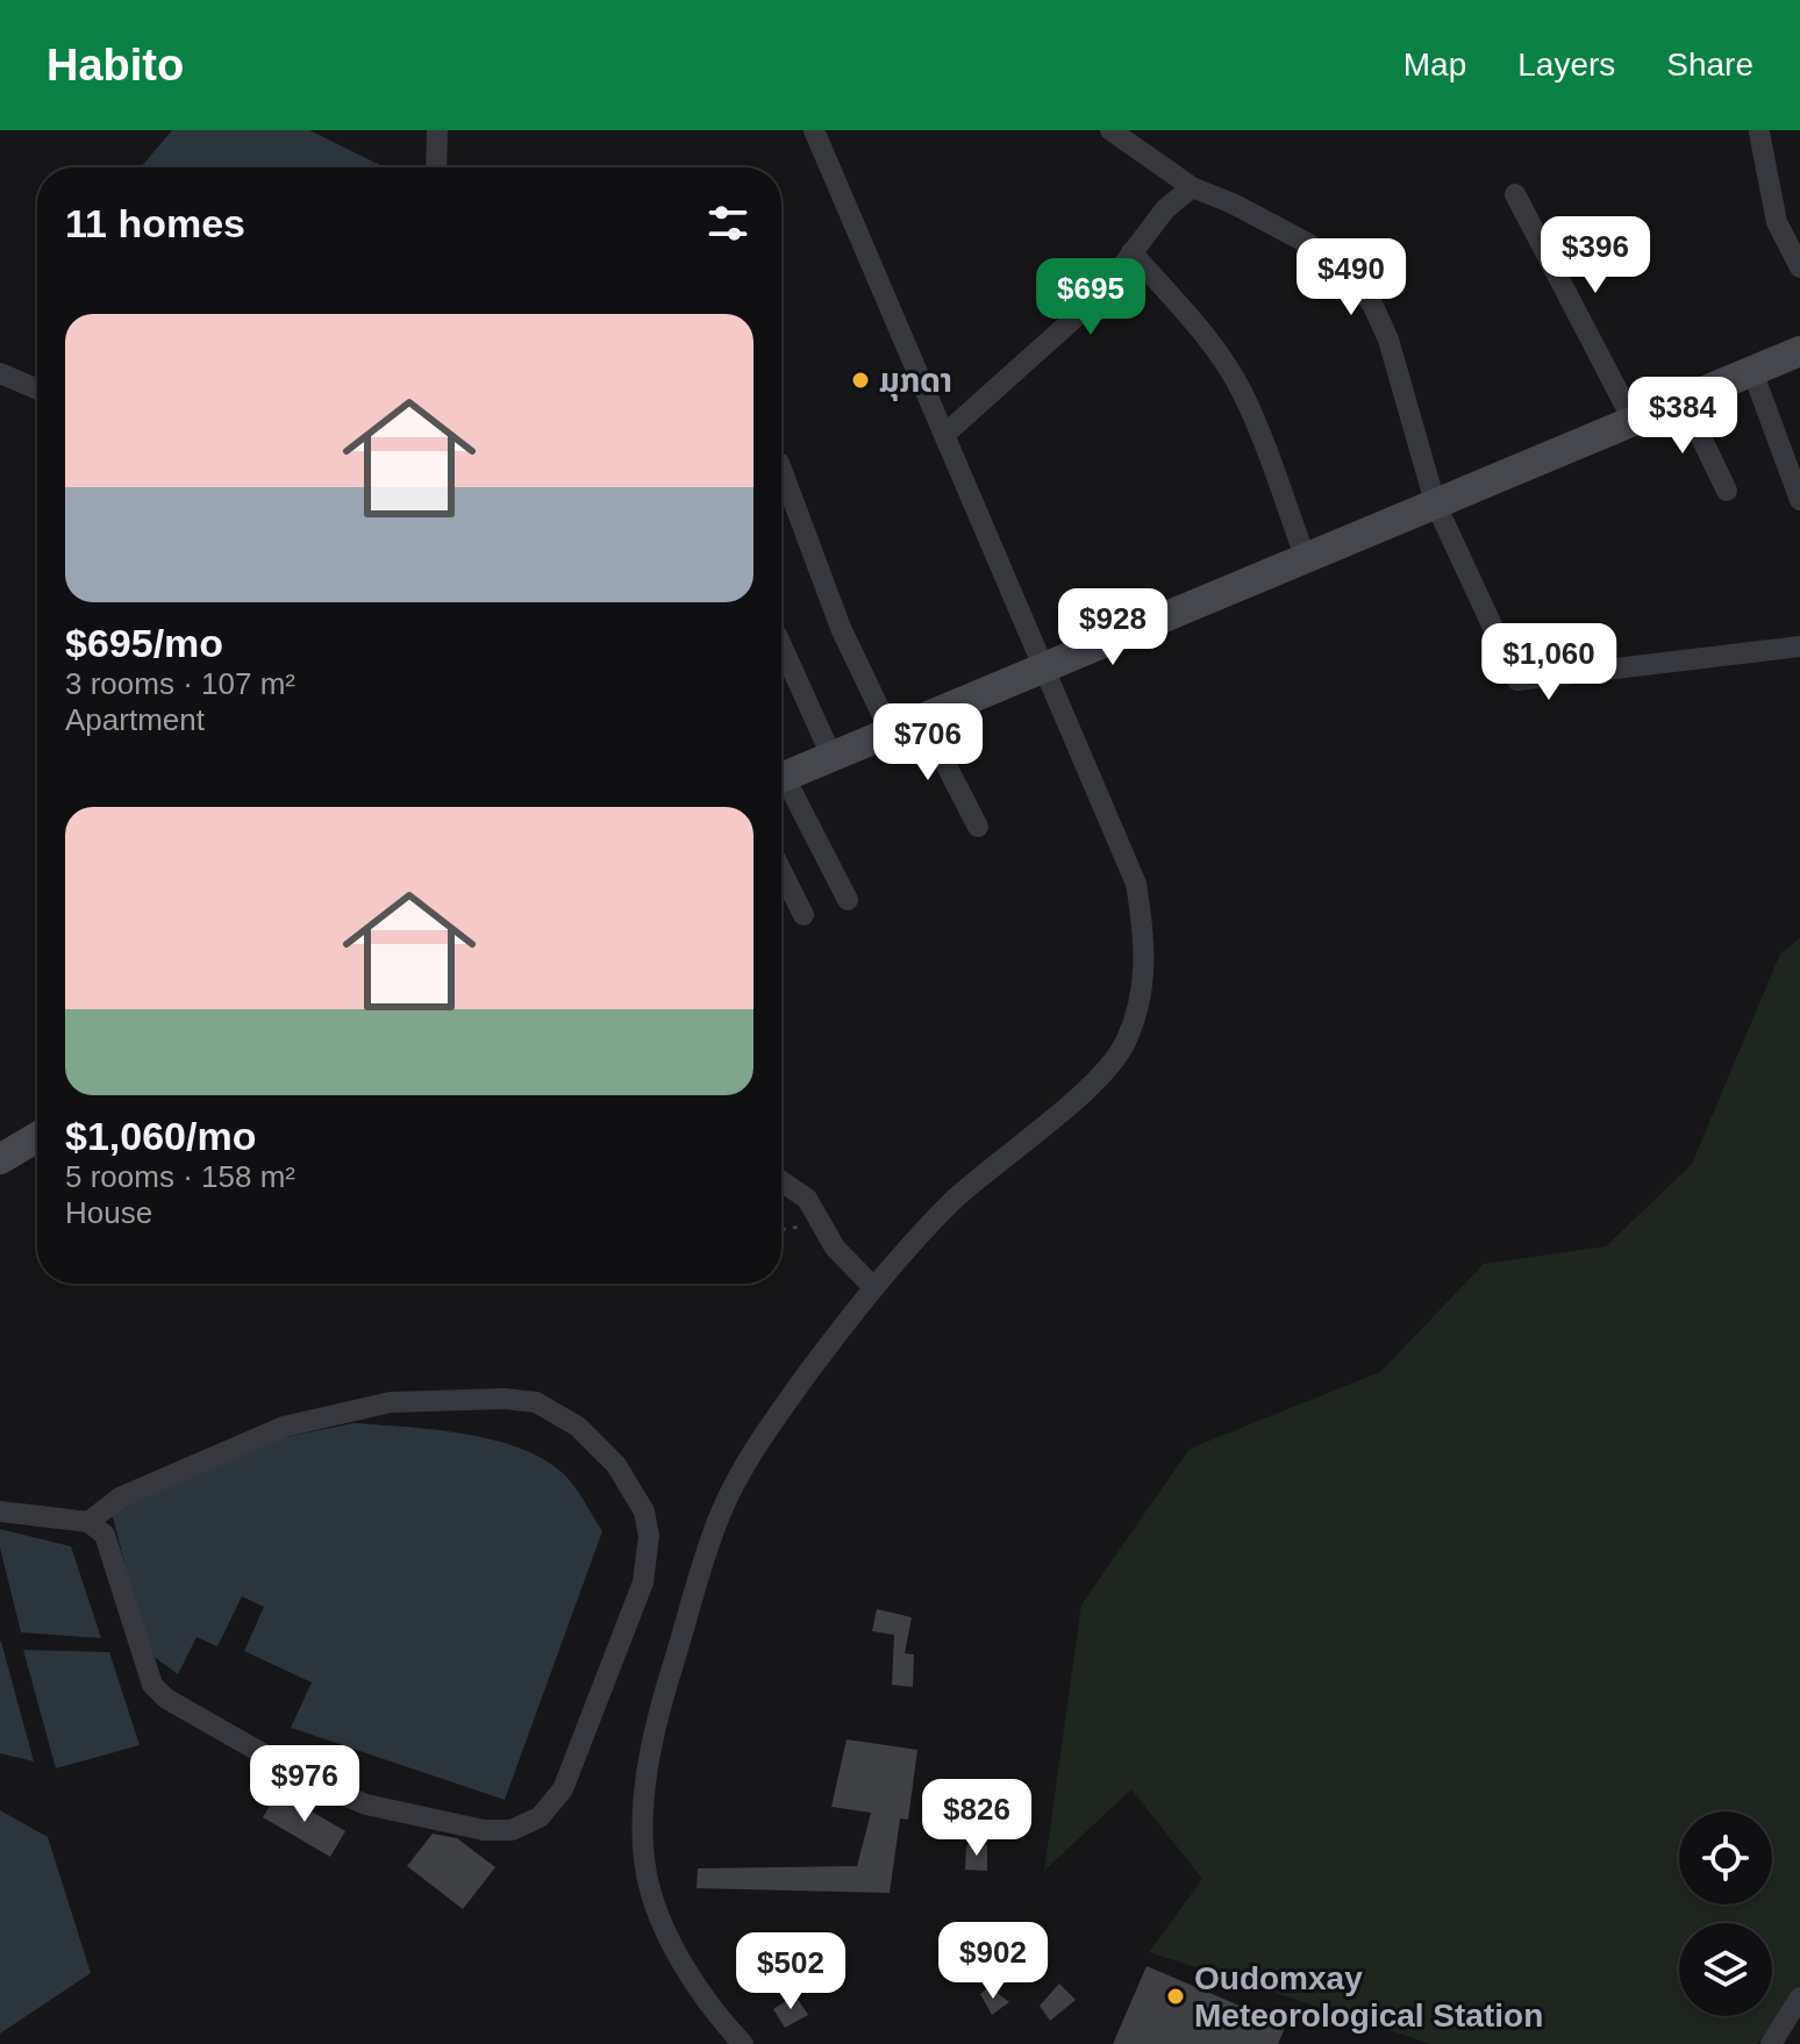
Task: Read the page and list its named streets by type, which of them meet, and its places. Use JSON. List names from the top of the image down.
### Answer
{
  "places": ["ມຸກດາ", "Oudomxay Meteorological Station"],
  "page": {
    "header": "Habito",
    "nav": ["Map", "Layers", "Share"],
    "heading": "11 homes",
    "price": [
      "$396",
      "$490",
      "$695",
      "$384",
      "$928",
      "$1,060",
      "$706",
      "$976",
      "$826",
      "$902",
      "$502"
    ],
    "list": [
      {
        "name": "$695/mo",
        "note": "3 rooms · 107 m² · Apartment"
      },
      {
        "name": "$1,060/mo",
        "note": "5 rooms · 158 m² · House"
      }
    ]
  }
}
